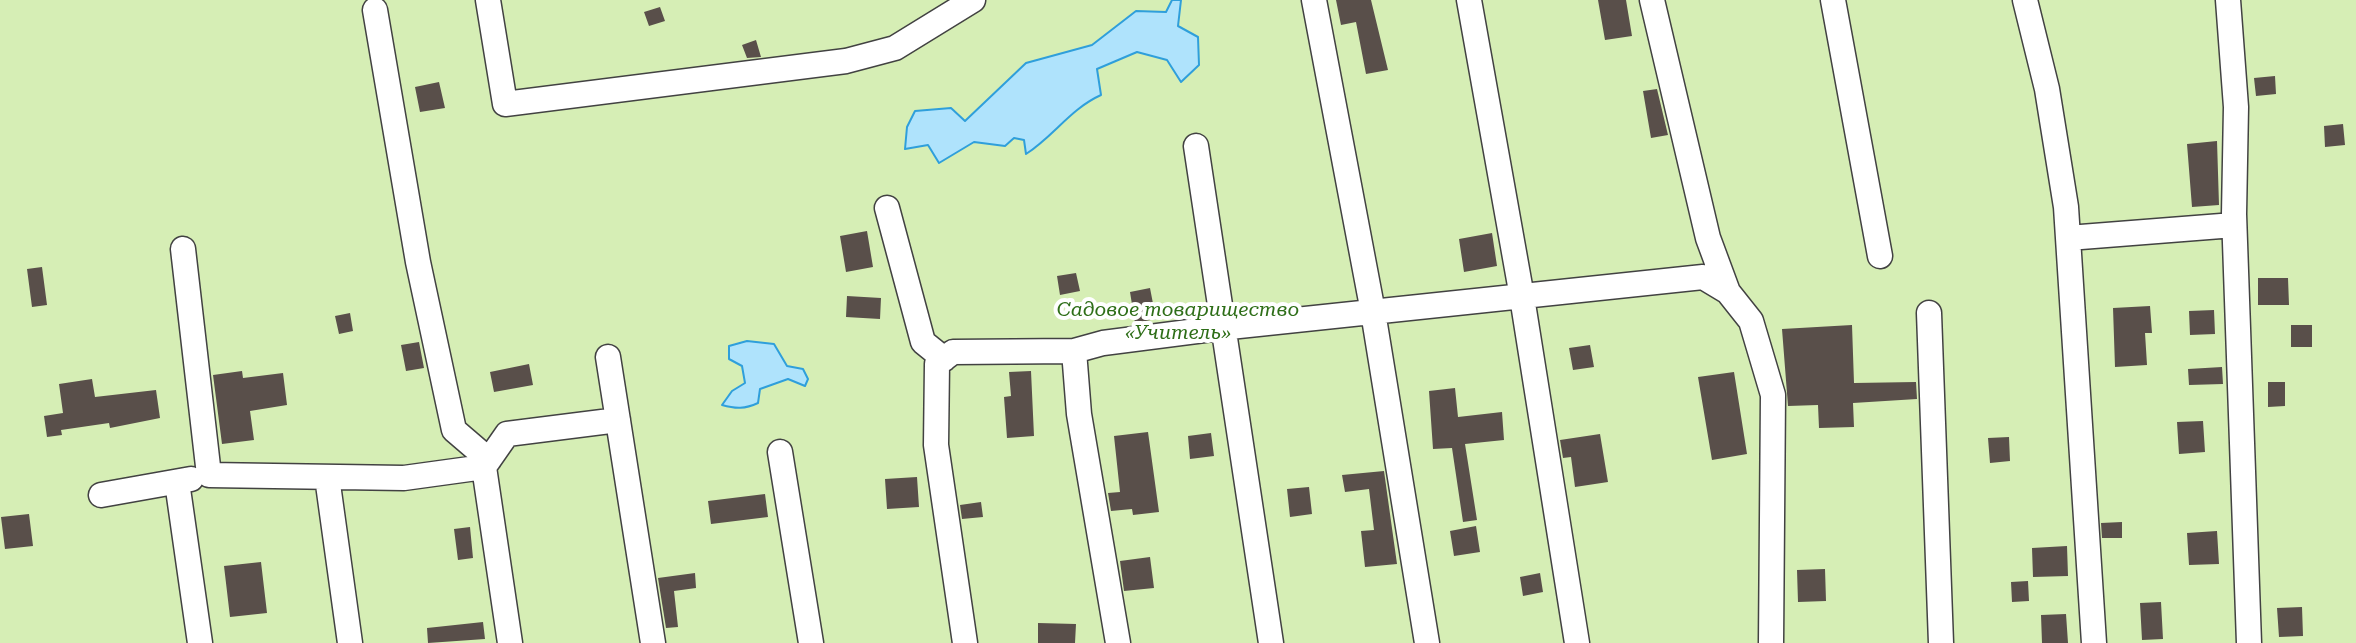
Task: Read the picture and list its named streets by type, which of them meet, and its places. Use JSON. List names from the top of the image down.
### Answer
{
  "parks": ["Садовое товарищество «Учитель»"]
}
